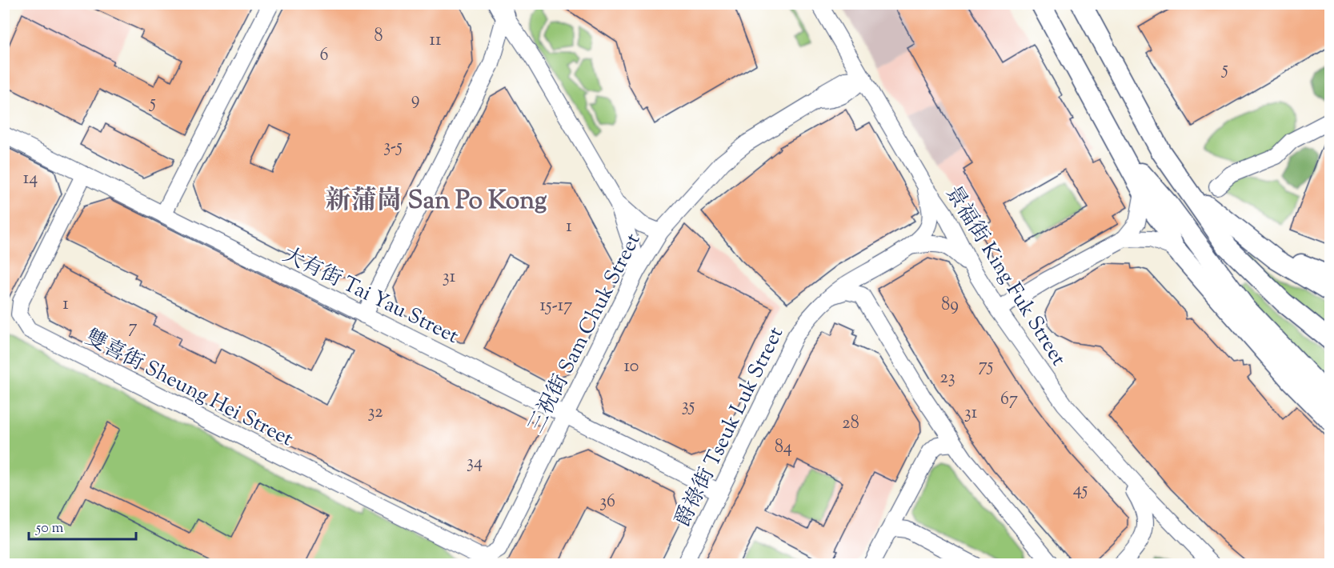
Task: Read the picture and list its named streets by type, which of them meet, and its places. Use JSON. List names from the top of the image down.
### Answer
{
  "streets": {
    "street": [
      "景福街 King Fuk Street",
      "大有街 Tai Yau Street",
      "三祝街 Sam Chuk Street",
      "雙喜街 Sheung Hei Street",
      "爵祿街 Tseuk Luk Street"
    ]
  },
  "crossings": [
    ["景福街 King Fuk Street", "三祝街 Sam Chuk Street"],
    ["景福街 King Fuk Street", "爵祿街 Tseuk Luk Street"],
    ["大有街 Tai Yau Street", "三祝街 Sam Chuk Street"],
    ["大有街 Tai Yau Street", "雙喜街 Sheung Hei Street"],
    ["大有街 Tai Yau Street", "爵祿街 Tseuk Luk Street"],
    ["三祝街 Sam Chuk Street", "雙喜街 Sheung Hei Street"]
  ],
  "districts": ["新蒲崗 San Po Kong"],
  "house_numbers": [
    "8",
    "11",
    "6",
    "5",
    "9",
    "5",
    "3-5",
    "14",
    "1",
    "31",
    "1",
    "89",
    "15-17",
    "7",
    "75",
    "10",
    "23",
    "67",
    "35",
    "32",
    "31",
    "28",
    "84",
    "34",
    "45",
    "36"
  ],
  "scale_bar": "50 m"
}
